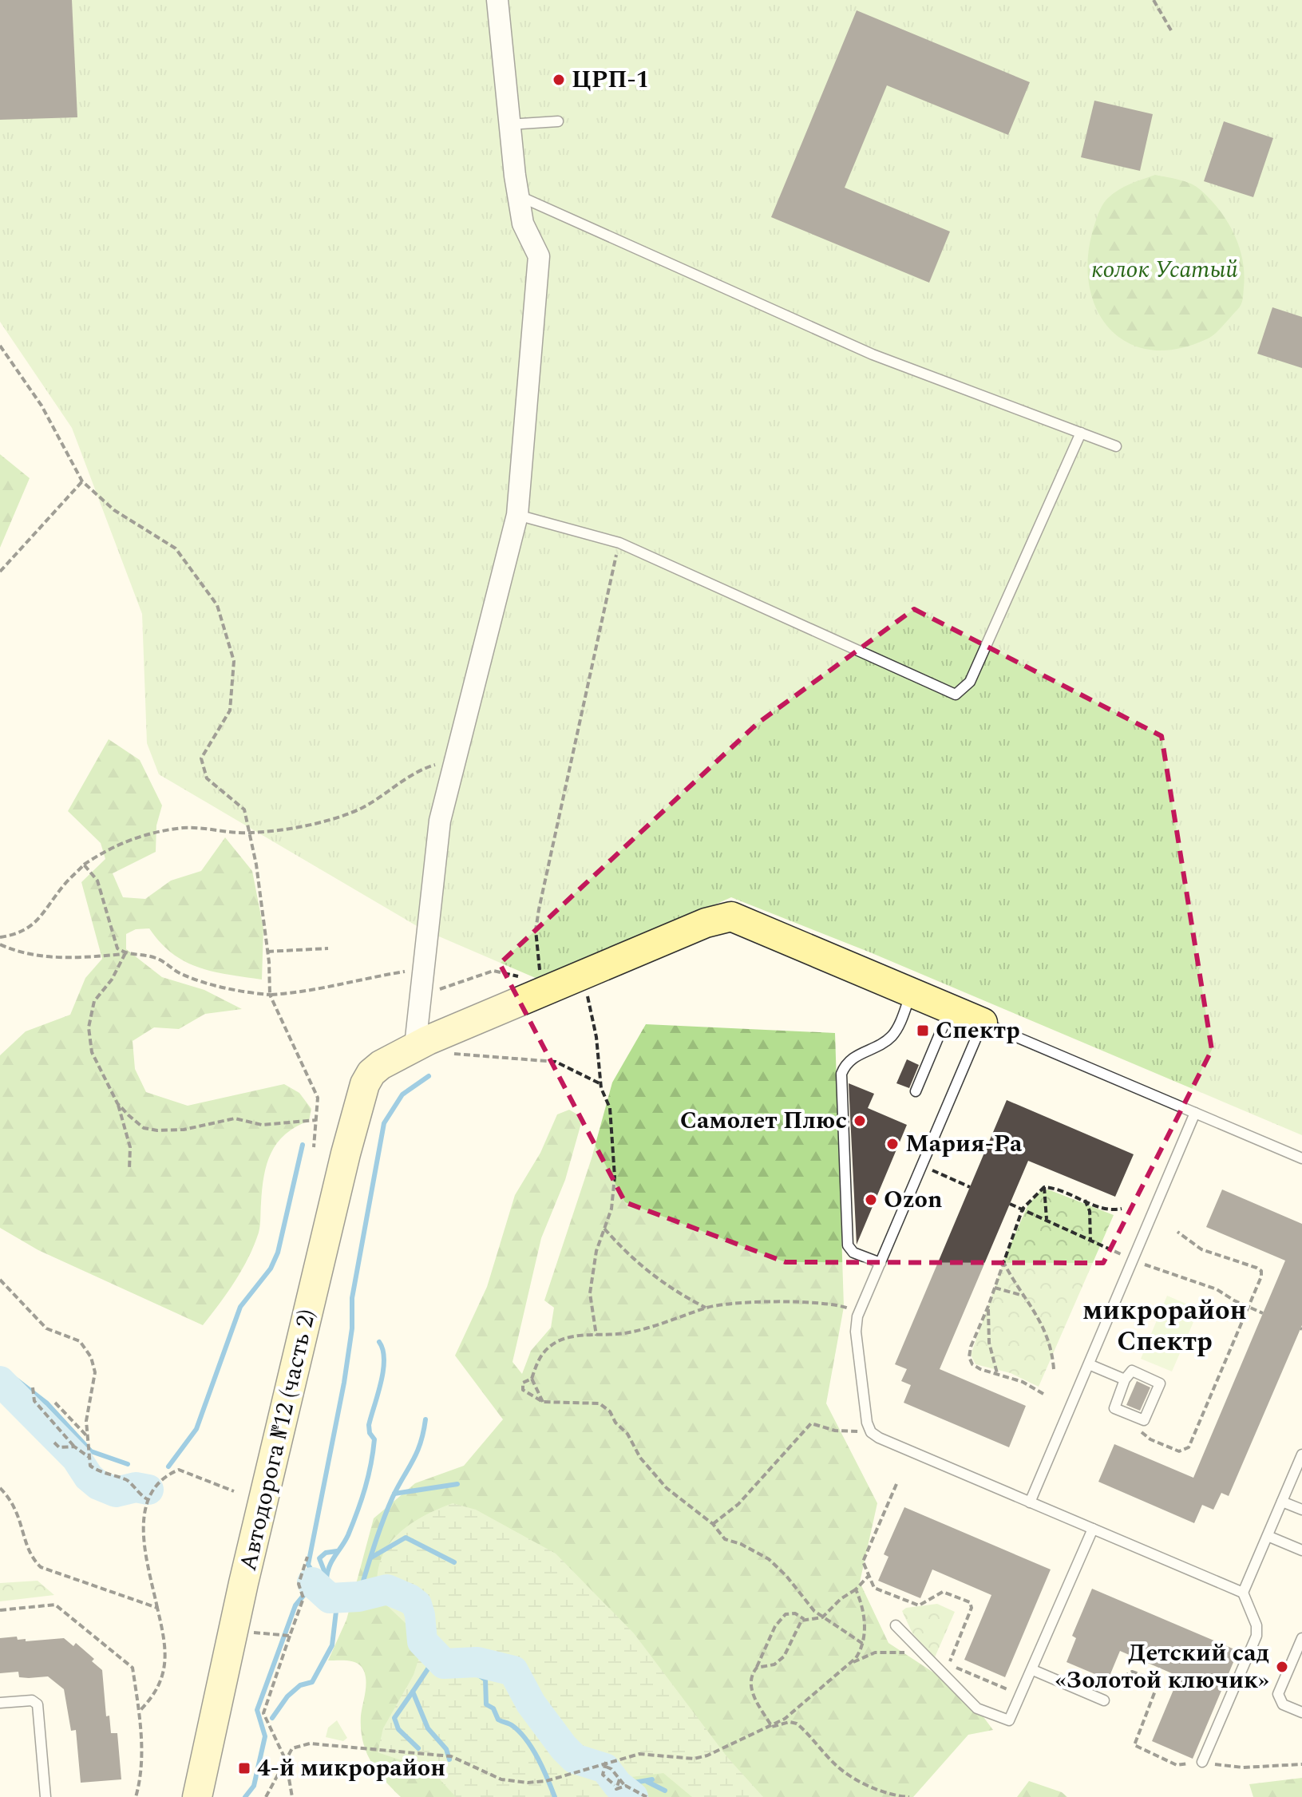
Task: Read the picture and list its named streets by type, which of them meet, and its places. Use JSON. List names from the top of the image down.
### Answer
{
  "streets": {
    "street": ["Автодорога №12 (часть 2)"]
  },
  "districts": ["микрорайон Спектр"],
  "parks": ["колок Усатый"],
  "places": {
    "other": [
      "ЦРП-1",
      "Самолет Плюс",
      "Мария-Ра",
      "Ozon",
      "Детский сад «Золотой ключик»"
    ],
    "transit": ["Спектр", "4-й микрорайон"]
  }
}
